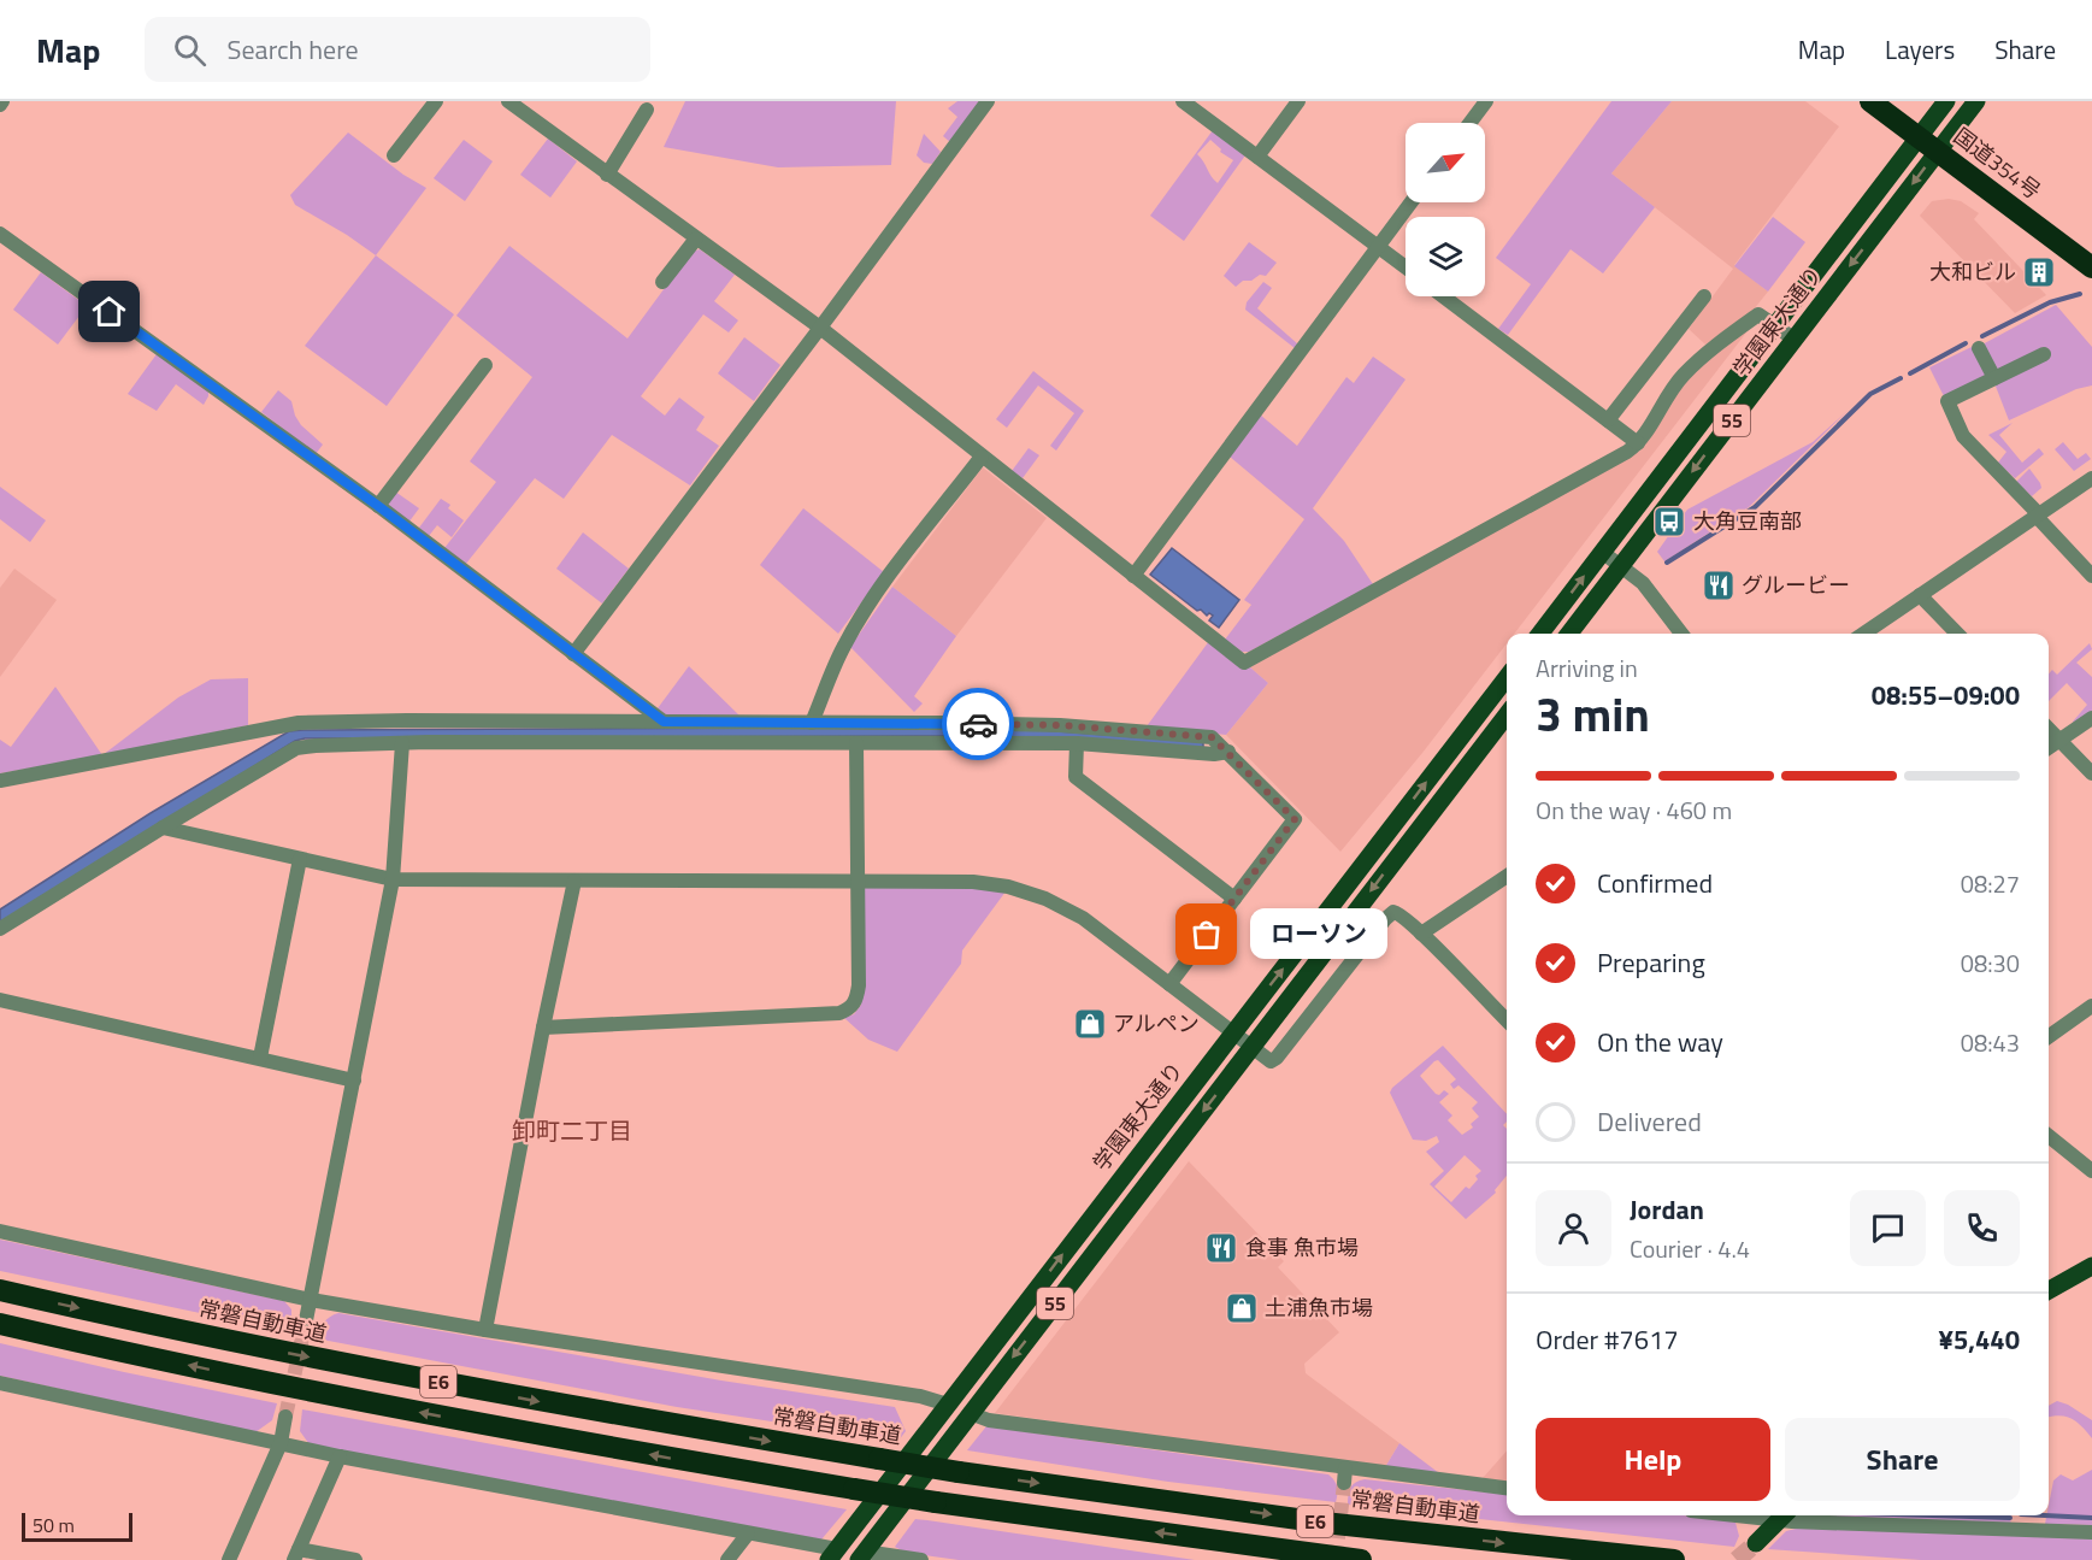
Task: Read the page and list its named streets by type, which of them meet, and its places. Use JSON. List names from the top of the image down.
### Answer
{
  "streets": {
    "highway": ["国道354号", "常磐自動車道", "E6"],
    "main road": ["学園東大通り", "55"]
  },
  "crossings": [
    ["国道354号", "学園東大通り"]
  ],
  "districts": ["卸町二丁目"],
  "places": {
    "building": ["大和ビル"],
    "bus stop": ["大角豆南部"],
    "restaurant": ["グルービー", "食事 魚市場"],
    "other": ["ローソン"],
    "shop": ["アルペン", "土浦魚市場"]
  },
  "scale_bar": "50 m",
  "north": "top right",
  "page": {
    "header": "Map",
    "search": "Search here",
    "nav": ["Map", "Layers", "Share"],
    "heading": ["3 min", "Arriving in", "08:55–09:00"],
    "panel": [
      "Jordan",
      "Courier · 4.4",
      "Order #7617",
      "¥5,440"
    ],
    "bar": "On the way · 460 m",
    "list": [
      ["Confirmed", "08:27"],
      ["Preparing", "08:30"],
      ["On the way", "08:43"],
      "Delivered"
    ],
    "bubble": "ローソン",
    "buttons": ["Help", "Share"],
    "scale": "50 m"
  }
}
